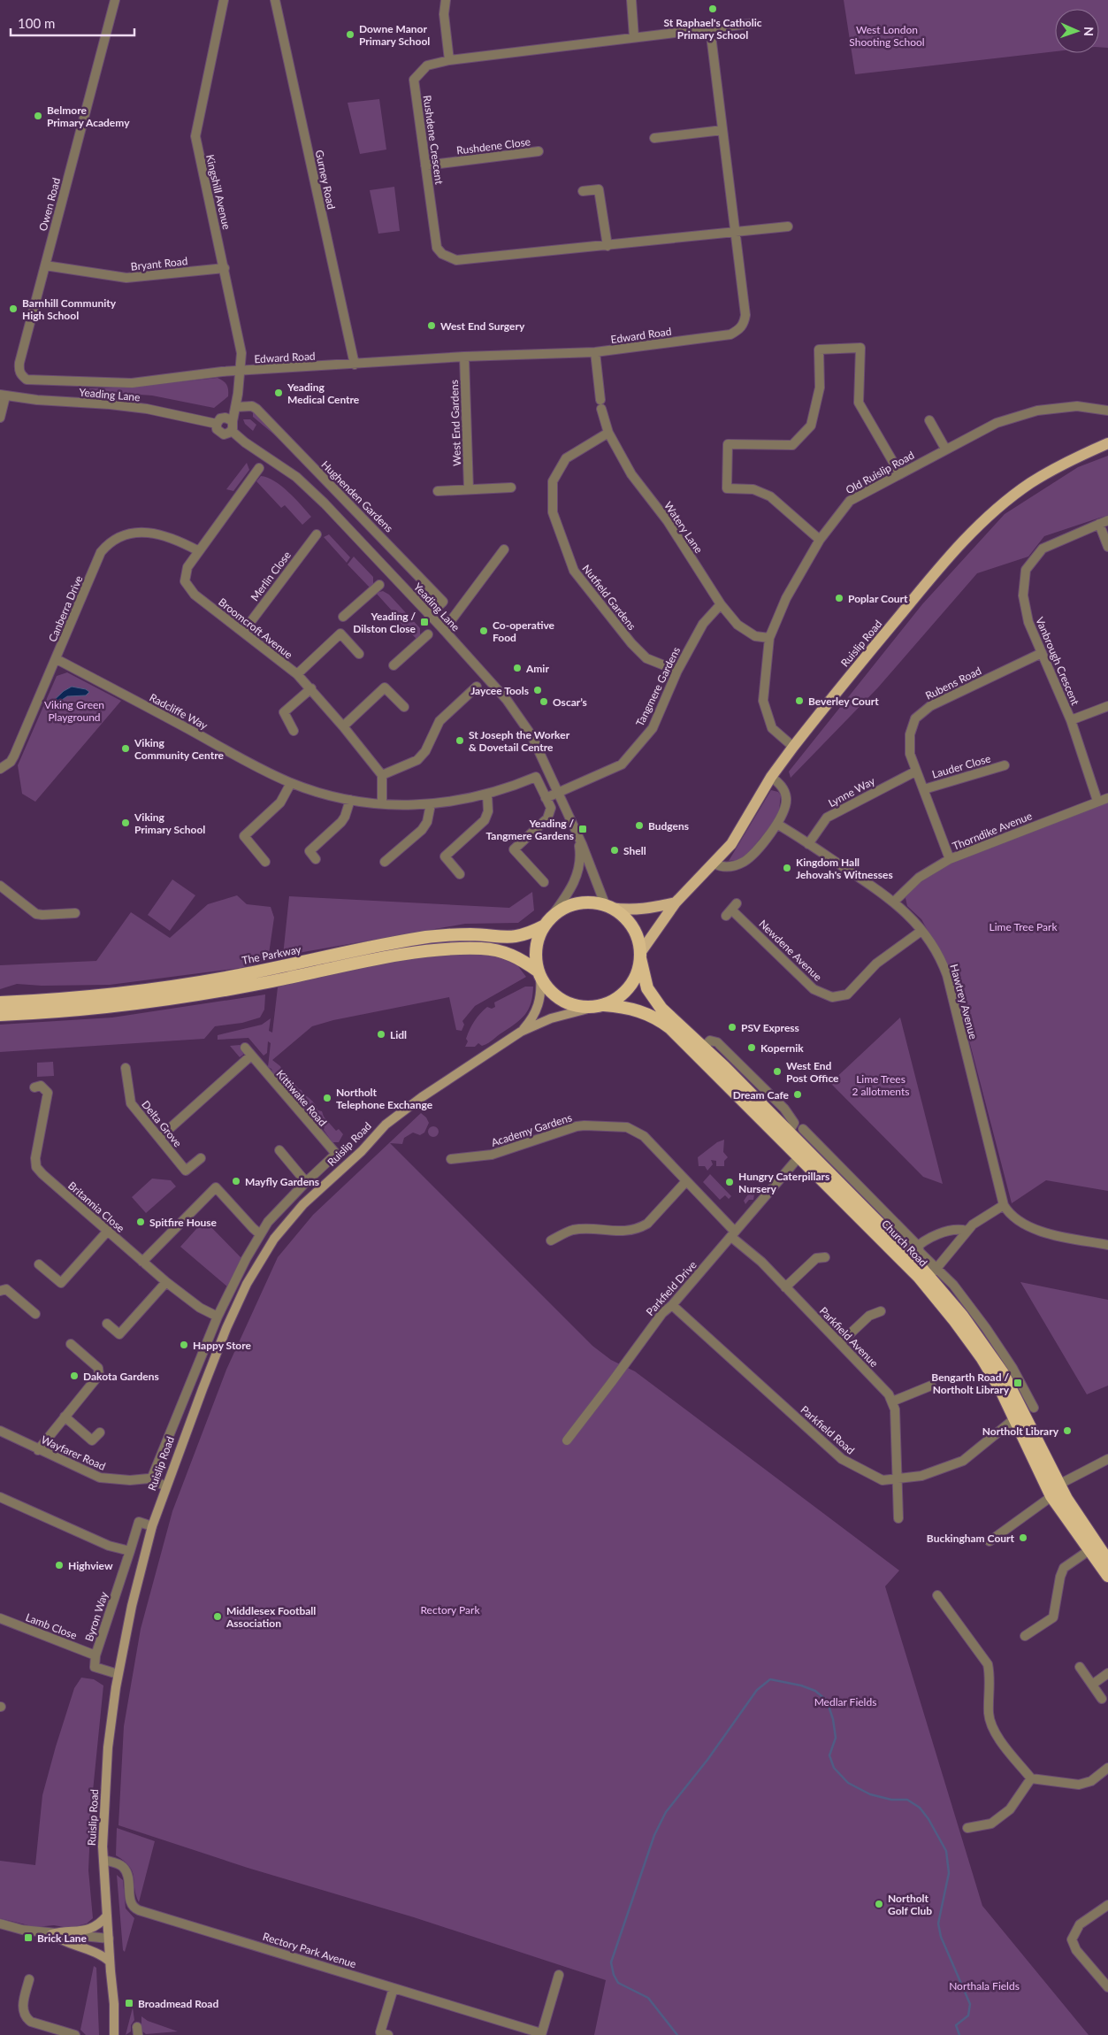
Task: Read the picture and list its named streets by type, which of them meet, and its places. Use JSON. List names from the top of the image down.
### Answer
{
  "streets": {
    "highway": ["The Parkway", "Church Road"],
    "main road": ["Ruislip Road"],
    "street": [
      "Rushdene Crescent",
      "Rushdene Close",
      "Gurney Road",
      "Kingshill Avenue",
      "Owen Road",
      "Bryant Road",
      "Edward Road",
      "Yeading Lane",
      "West End Gardens",
      "Old Ruislip Road",
      "Hughenden Gardens",
      "Watery Lane",
      "Merlin Close",
      "Nutfield Gardens",
      "Canberra Drive",
      "Broomcroft Avenue",
      "Vanbrough Crescent",
      "Rubens Road",
      "Tangmere Gardens",
      "Radcliffe Way",
      "Lauder Close",
      "Lynne Way",
      "Thorndike Avenue",
      "Newdene Avenue",
      "Hawtrey Avenue",
      "Kittiwake Road",
      "Delta Grove",
      "Academy Gardens",
      "Britannia Close",
      "Parkfield Drive",
      "Parkfield Avenue",
      "Parkfield Road",
      "Wayfarer Road",
      "Byron Way",
      "Lamb Close",
      "Rectory Park Avenue"
    ]
  },
  "crossings": [
    ["Rushdene Crescent", "Rushdene Close"],
    ["Rushdene Crescent", "Edward Road"],
    ["Gurney Road", "Edward Road"],
    ["Kingshill Avenue", "Owen Road"],
    ["Kingshill Avenue", "Bryant Road"],
    ["Kingshill Avenue", "Edward Road"],
    ["Kingshill Avenue", "Yeading Lane"],
    ["Kingshill Avenue", "Hughenden Gardens"],
    ["Owen Road", "Bryant Road"],
    ["Owen Road", "Edward Road"],
    ["Edward Road", "West End Gardens"],
    ["Edward Road", "Watery Lane"],
    ["Yeading Lane", "Hughenden Gardens"],
    ["Yeading Lane", "Ruislip Road"],
    ["Yeading Lane", "Tangmere Gardens"],
    ["Yeading Lane", "The Parkway"],
    ["Yeading Lane", "Church Road"],
    ["Old Ruislip Road", "Watery Lane"],
    ["Old Ruislip Road", "Ruislip Road"],
    ["Watery Lane", "Nutfield Gardens"],
    ["Watery Lane", "Tangmere Gardens"],
    ["Merlin Close", "Broomcroft Avenue"],
    ["Nutfield Gardens", "Tangmere Gardens"],
    ["Canberra Drive", "Broomcroft Avenue"],
    ["Canberra Drive", "Radcliffe Way"],
    ["Ruislip Road", "The Parkway"],
    ["Ruislip Road", "Church Road"],
    ["Ruislip Road", "Wayfarer Road"],
    ["Ruislip Road", "Byron Way"],
    ["Ruislip Road", "Rectory Park Avenue"],
    ["Vanbrough Crescent", "Rubens Road"],
    ["Vanbrough Crescent", "Thorndike Avenue"],
    ["Rubens Road", "Lauder Close"],
    ["Rubens Road", "Lynne Way"],
    ["Rubens Road", "Thorndike Avenue"],
    ["Lynne Way", "Hawtrey Avenue"],
    ["Thorndike Avenue", "Hawtrey Avenue"],
    ["Newdene Avenue", "Hawtrey Avenue"],
    ["The Parkway", "Church Road"],
    ["Academy Gardens", "Parkfield Drive"],
    ["Academy Gardens", "Parkfield Avenue"],
    ["Church Road", "Parkfield Drive"],
    ["Church Road", "Parkfield Road"],
    ["Parkfield Drive", "Parkfield Avenue"],
    ["Parkfield Drive", "Parkfield Road"],
    ["Byron Way", "Lamb Close"]
  ],
  "parks": [
    "West London Shooting School",
    "Viking Green Playground",
    "Lime Tree Park",
    "Lime Trees 2 allotments",
    "Rectory Park",
    "Medlar Fields",
    "Northala Fields"
  ],
  "places": {
    "other": [
      "St Raphael's Catholic Primary School",
      "Downe Manor Primary School",
      "Belmore Primary Academy",
      "Barnhill Community High School",
      "West End Surgery",
      "Yeading Medical Centre",
      "Poplar Court",
      "Co-operative Food",
      "Amir",
      "Jaycee Tools",
      "Beverley Court",
      "Oscar’s",
      "St Joseph the Worker & Dovetail Centre",
      "Viking Community Centre",
      "Viking Primary School",
      "Budgens",
      "Shell",
      "Kingdom Hall Jehovah's Witnesses",
      "PSV Express",
      "Lidl",
      "Kopernik",
      "West End Post Office",
      "Dream Cafe",
      "Northolt Telephone Exchange",
      "Mayfly Gardens",
      "Hungry Caterpillars Nursery",
      "Spitfire House",
      "Happy Store",
      "Dakota Gardens",
      "Northolt Library",
      "Buckingham Court",
      "Highview",
      "Middlesex Football Association",
      "Northolt Golf Club"
    ],
    "transit": [
      "Yeading / Dilston Close",
      "Yeading / Tangmere Gardens",
      "Bengarth Road / Northolt Library",
      "Brick Lane",
      "Broadmead Road"
    ]
  },
  "scale_bar": "100 m",
  "north": "right"
}
